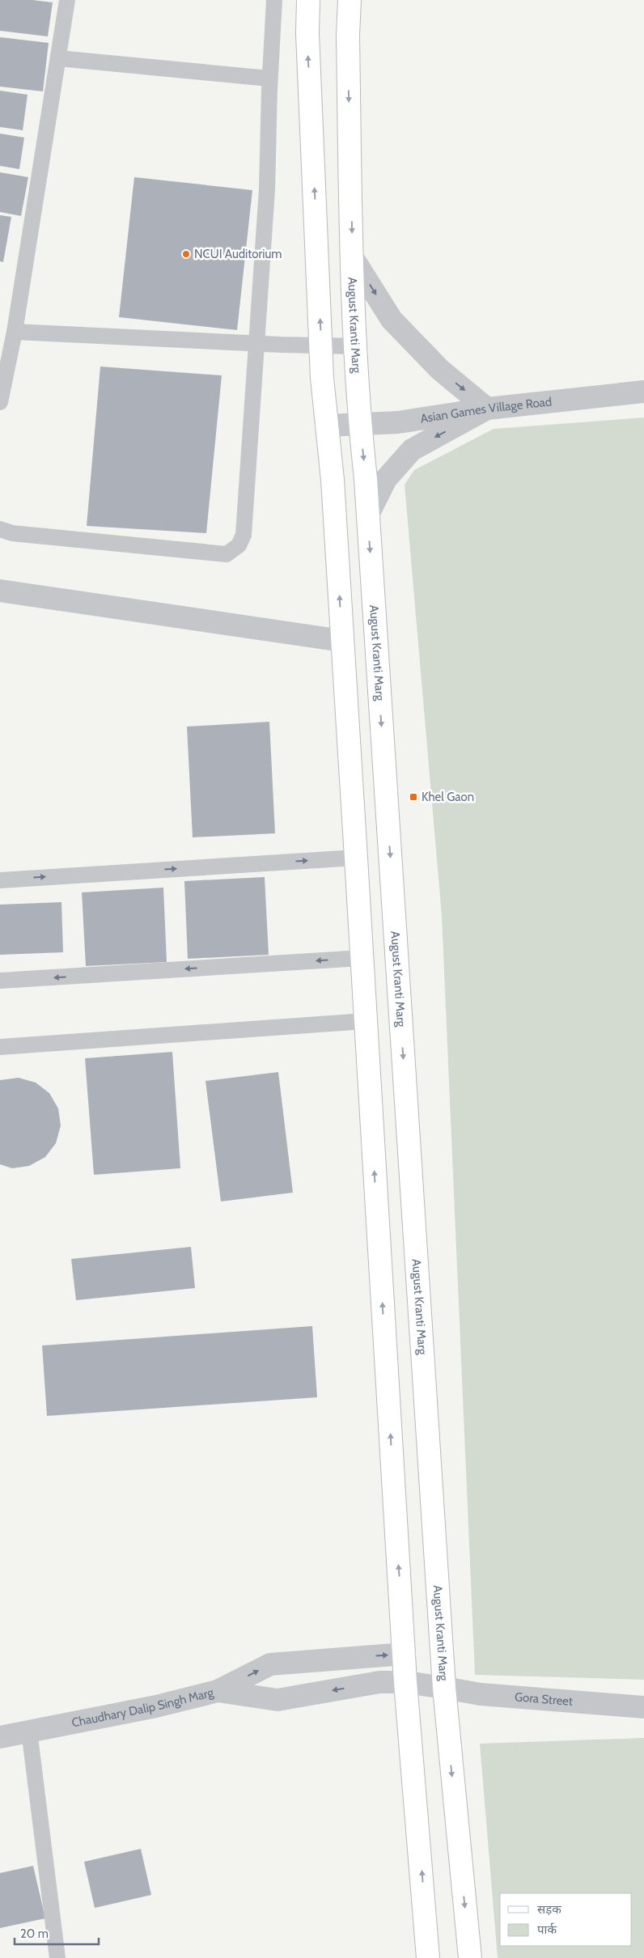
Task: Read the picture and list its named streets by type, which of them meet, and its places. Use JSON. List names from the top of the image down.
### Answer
{
  "streets": {
    "main road": ["August Kranti Marg"],
    "street": ["Asian Games Village Road", "Gora Street", "Chaudhary Dalip Singh Marg"]
  },
  "crossings": [
    ["August Kranti Marg", "Asian Games Village Road"],
    ["August Kranti Marg", "Gora Street"],
    ["August Kranti Marg", "Chaudhary Dalip Singh Marg"],
    ["Gora Street", "Chaudhary Dalip Singh Marg"]
  ],
  "places": {
    "other": ["NCUI Auditorium"],
    "transit": ["Khel Gaon"]
  },
  "legend": ["सड़क", "पार्क"],
  "scale_bar": "20 m"
}
